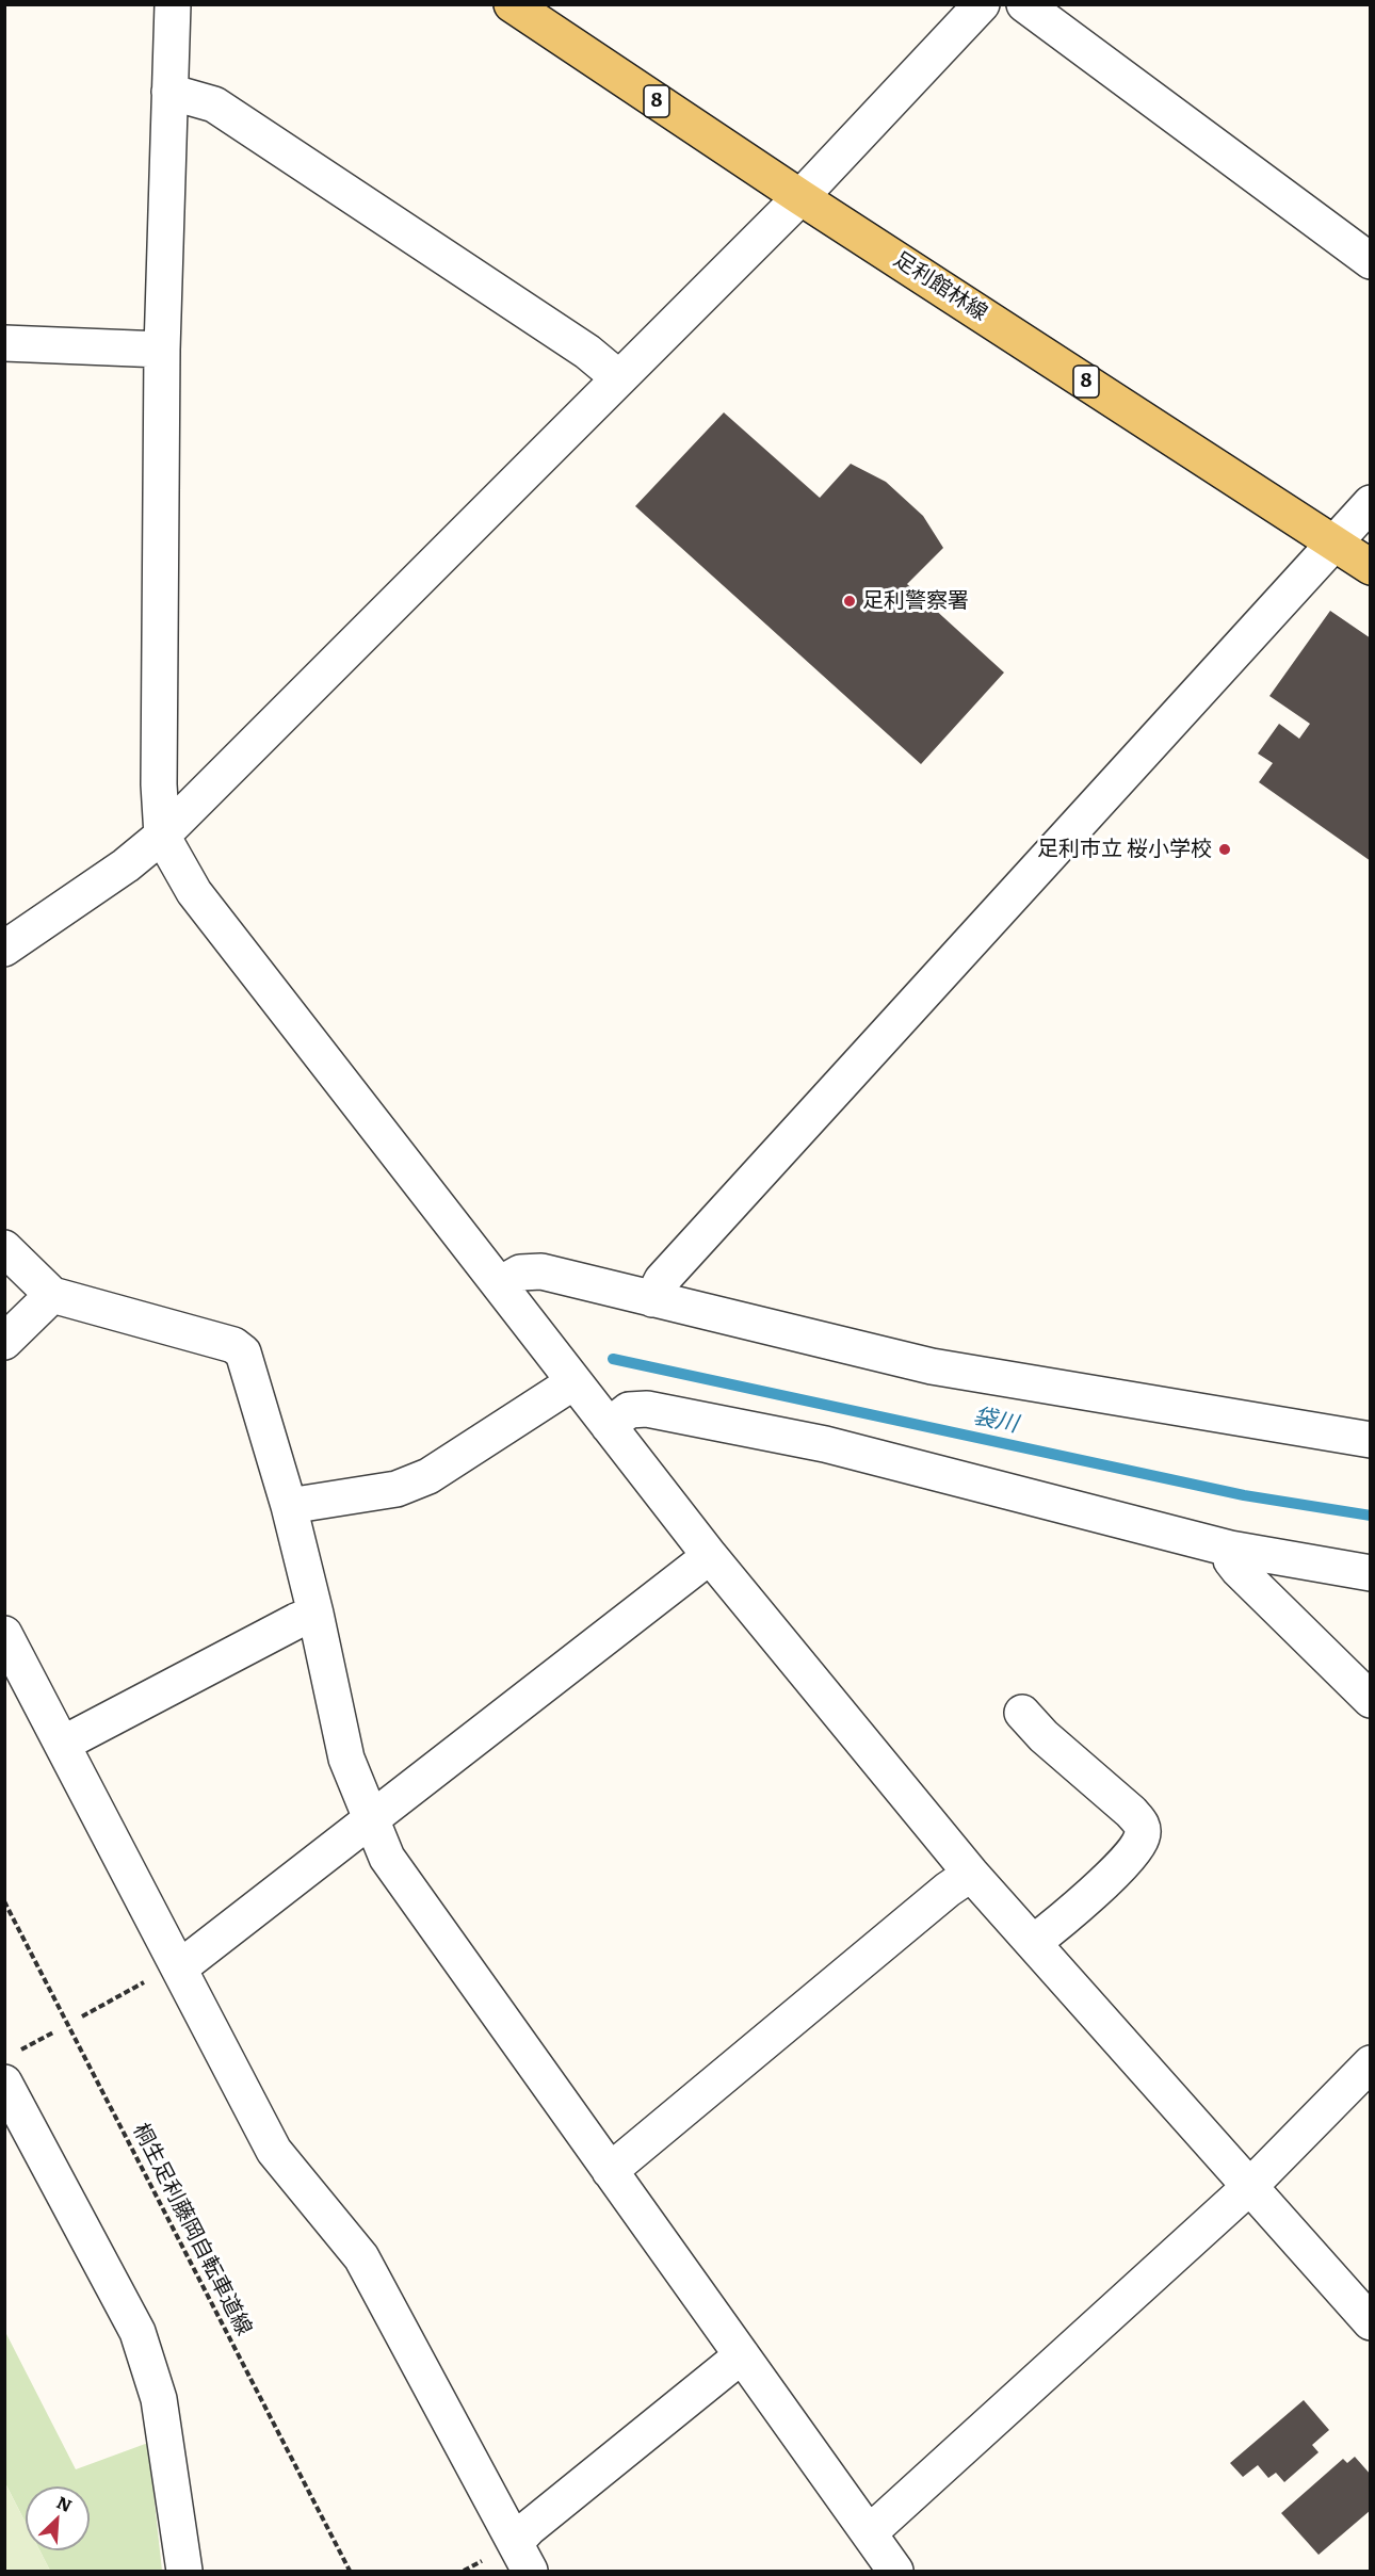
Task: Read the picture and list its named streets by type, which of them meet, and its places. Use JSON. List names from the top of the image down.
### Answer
{
  "streets": {
    "main road": ["8", "足利館林線"],
    "path": ["桐生足利藤岡自転車道線"]
  },
  "water": ["袋川"],
  "places": ["足利警察署", "足利市立 桜小学校"],
  "north": "top right"
}
